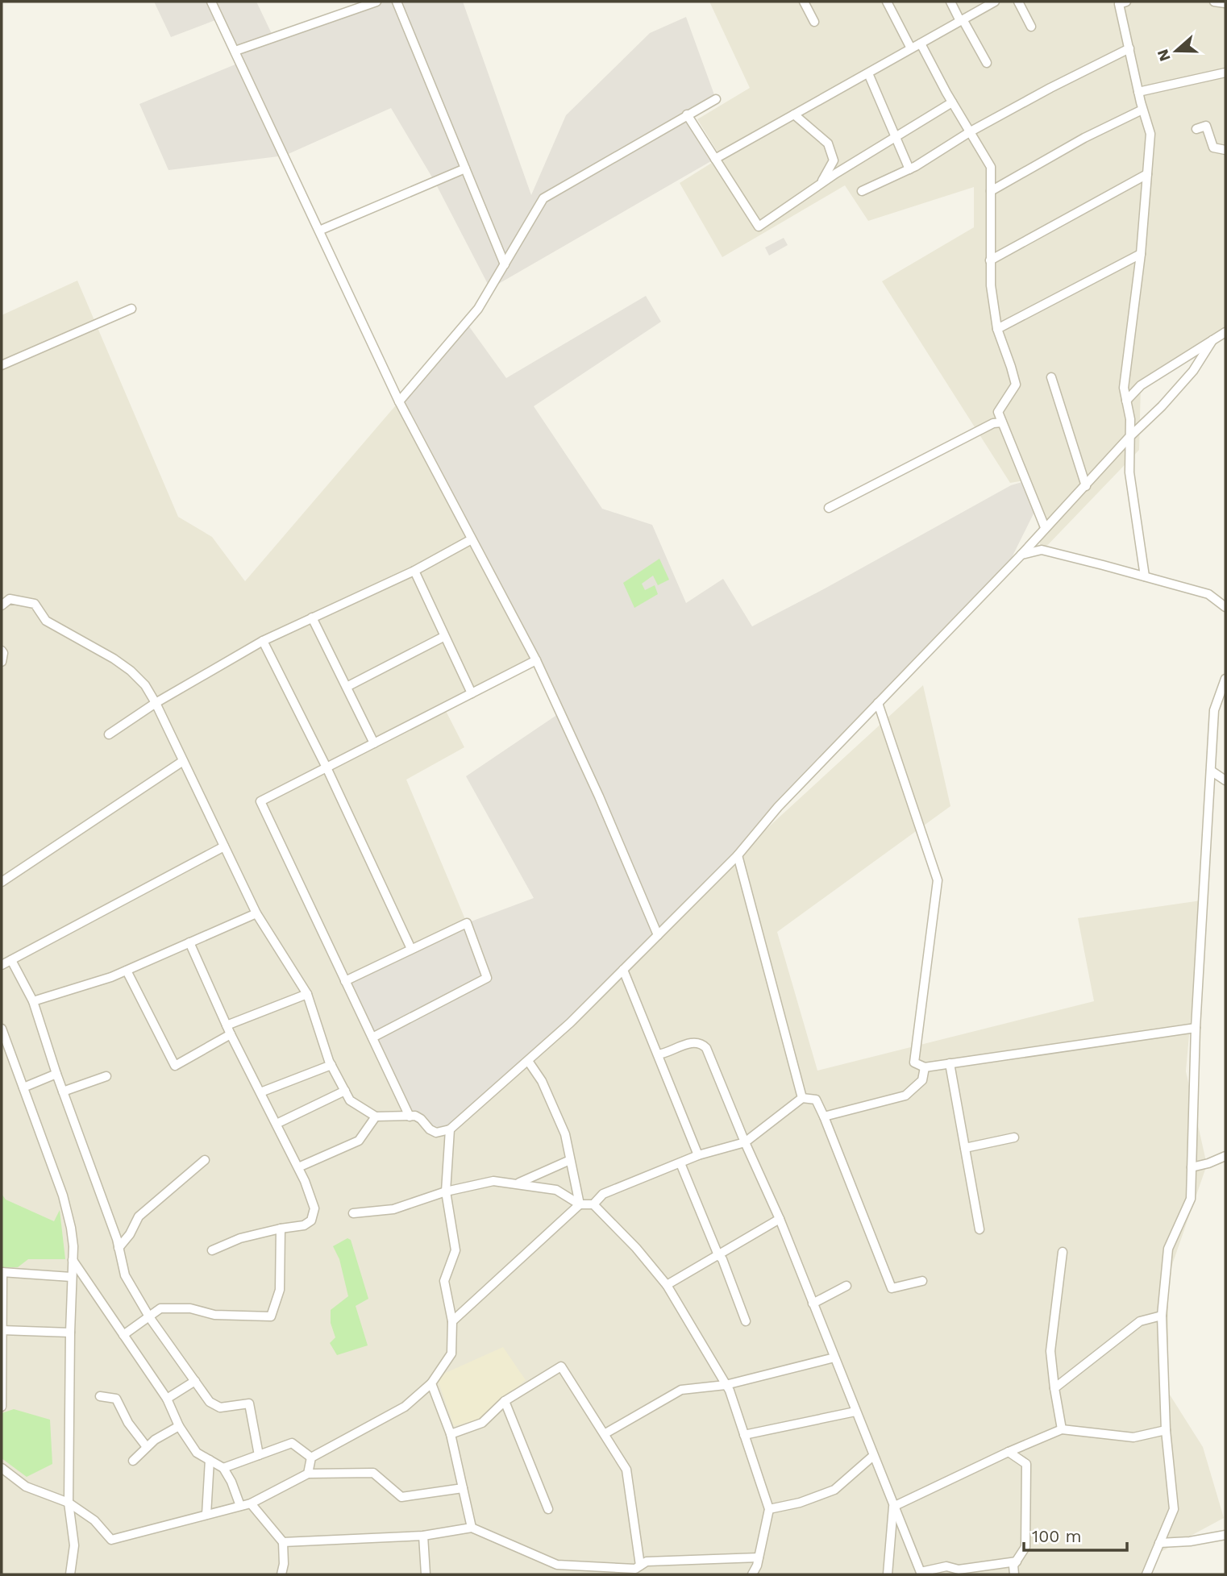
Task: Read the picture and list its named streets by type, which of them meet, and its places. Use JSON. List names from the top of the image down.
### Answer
{
  "scale_bar": "100 m",
  "north": "left"
}
